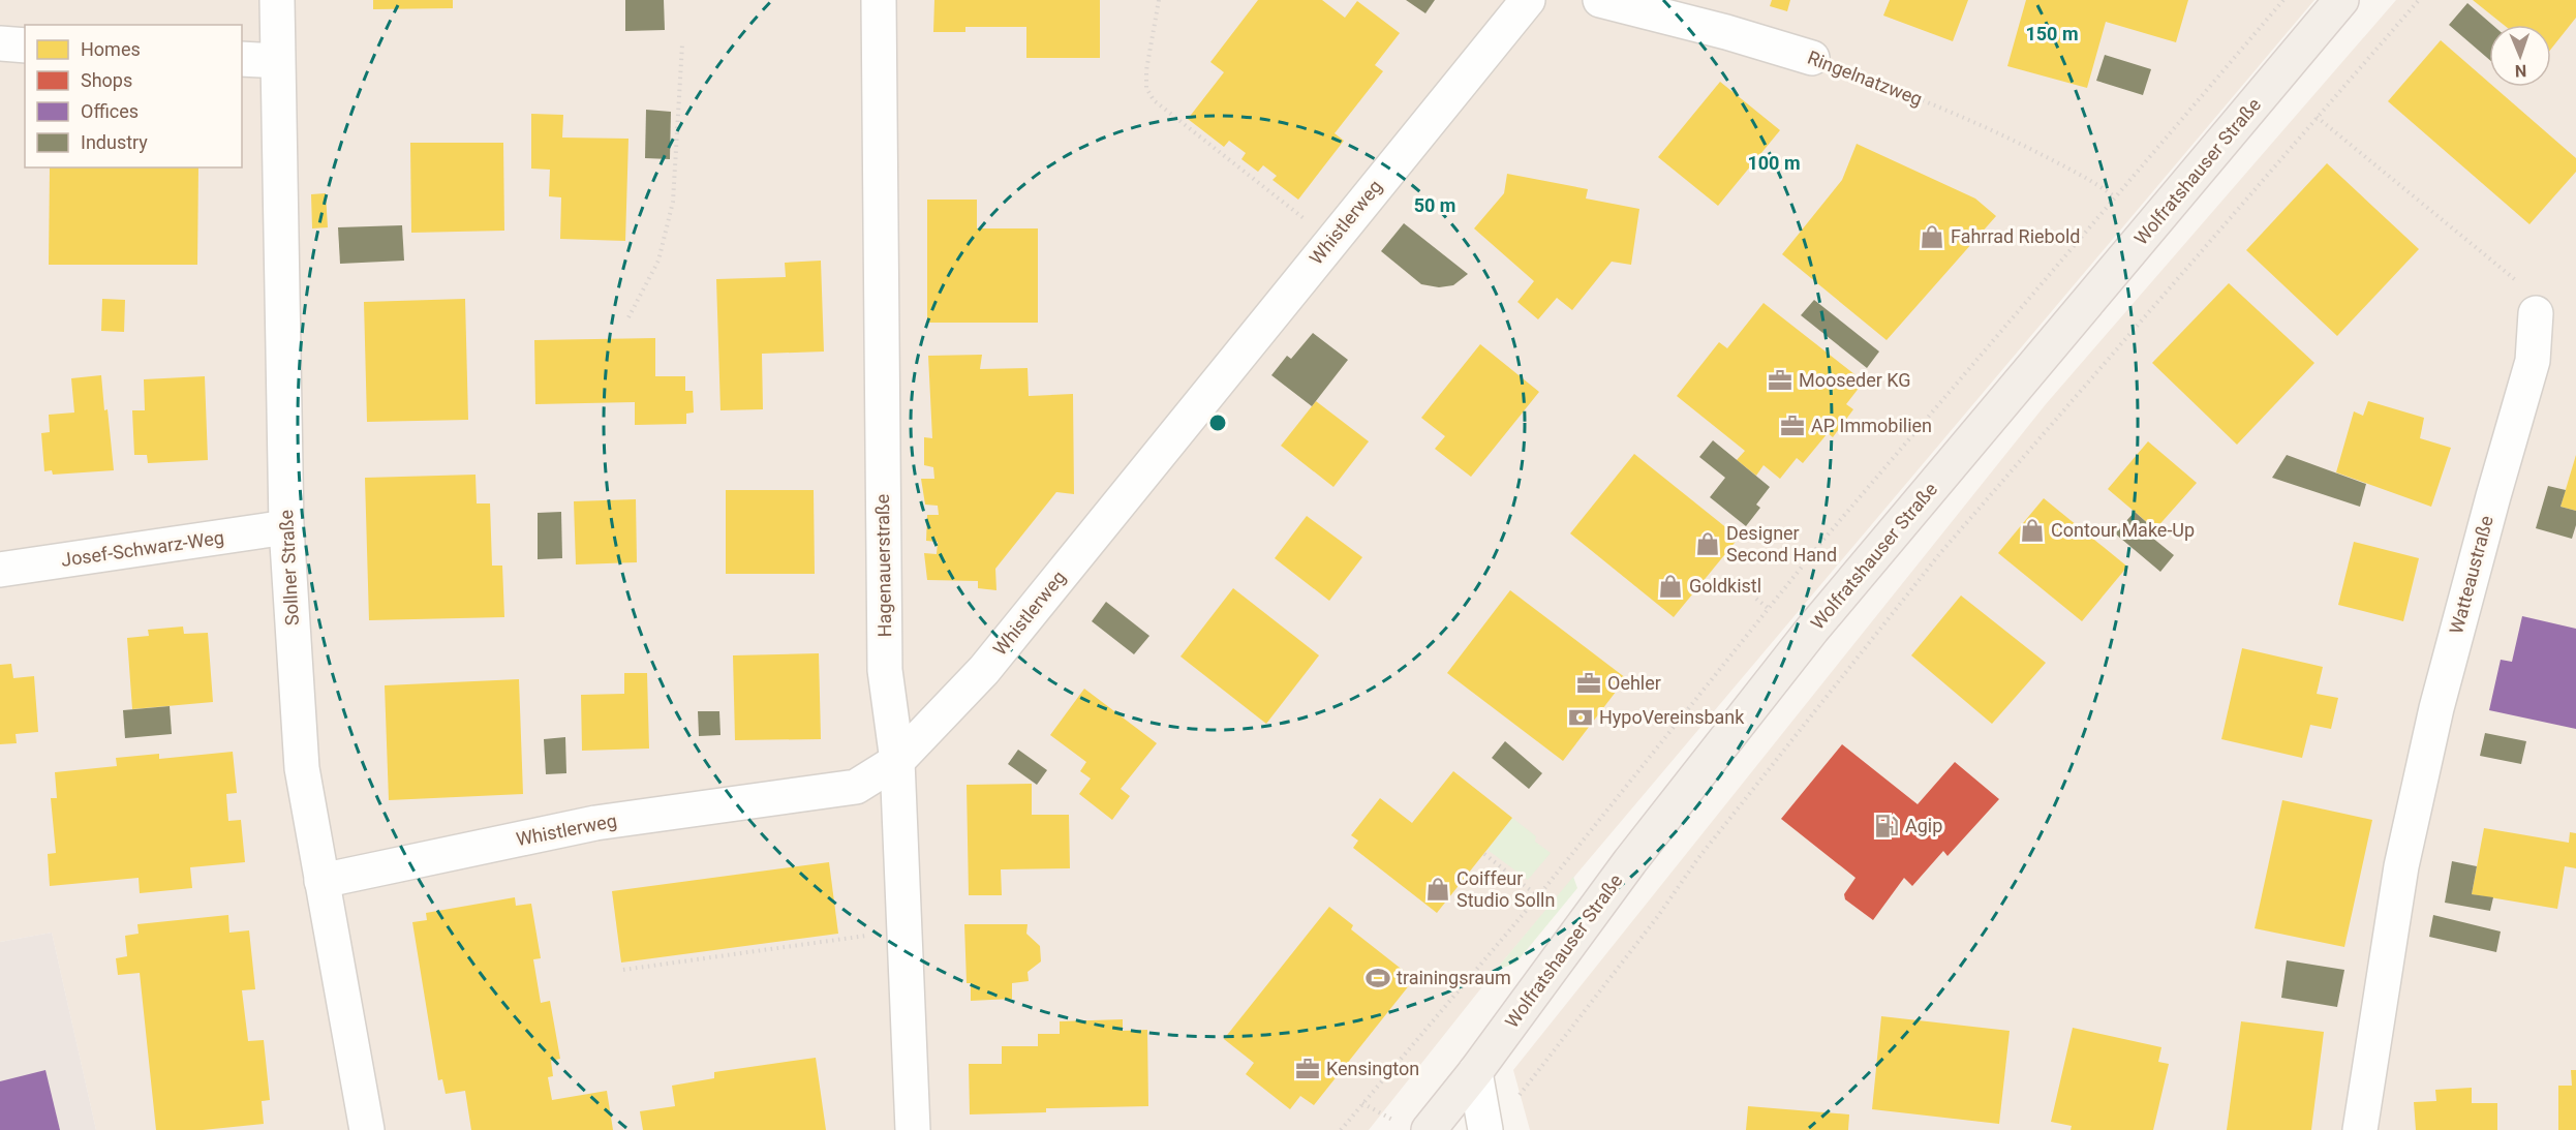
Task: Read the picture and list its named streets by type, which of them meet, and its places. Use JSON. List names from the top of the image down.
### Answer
{
  "streets": {
    "main road": ["Wolfratshauser Straße"],
    "street": [
      "Ringelnatzweg",
      "Whistlerweg",
      "Josef-Schwarz-Weg",
      "Hagenauerstraße",
      "Sollner Straße",
      "Watteaustraße"
    ]
  },
  "crossings": [
    ["Whistlerweg", "Hagenauerstraße"],
    ["Whistlerweg", "Sollner Straße"],
    ["Josef-Schwarz-Weg", "Sollner Straße"]
  ],
  "places": {
    "shop": [
      "Fahrrad Riebold",
      "Contour Make-Up",
      "Designer Second Hand",
      "Goldkistl",
      "Coiffeur Studio Solln"
    ],
    "office": [
      "Mooseder KG",
      "AP Immobilien",
      "Oehler",
      "Kensington"
    ],
    "bank": ["HypoVereinsbank"],
    "fuel station": ["Agip"],
    "sports": ["trainingsraum"]
  },
  "legend": [
    "Homes",
    "Shops",
    "Offices",
    "Industry"
  ],
  "north": "bottom",
  "rings": ["150 m", "100 m", "50 m"]
}
